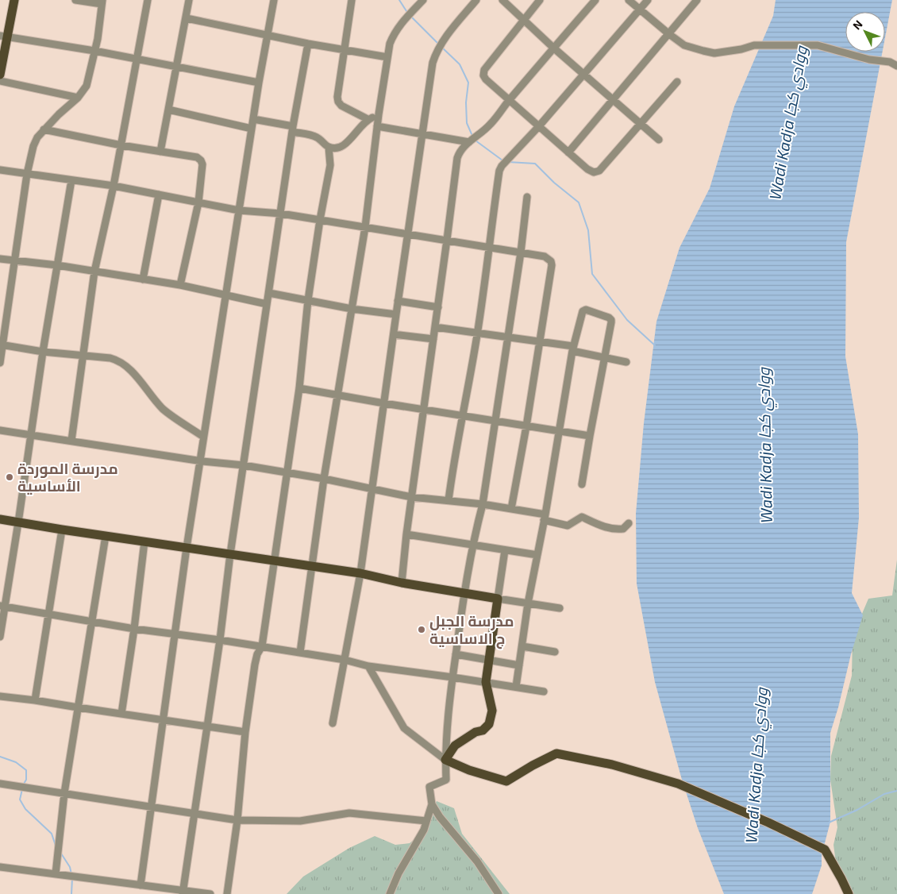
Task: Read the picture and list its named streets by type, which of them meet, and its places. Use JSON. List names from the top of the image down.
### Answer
{
  "water": ["Wadi Kadja ووادي كجا"],
  "places": ["مدرسة الموردة الأساسية", "مدرسة الجبل ج الاساسية"],
  "north": "top left"
}
